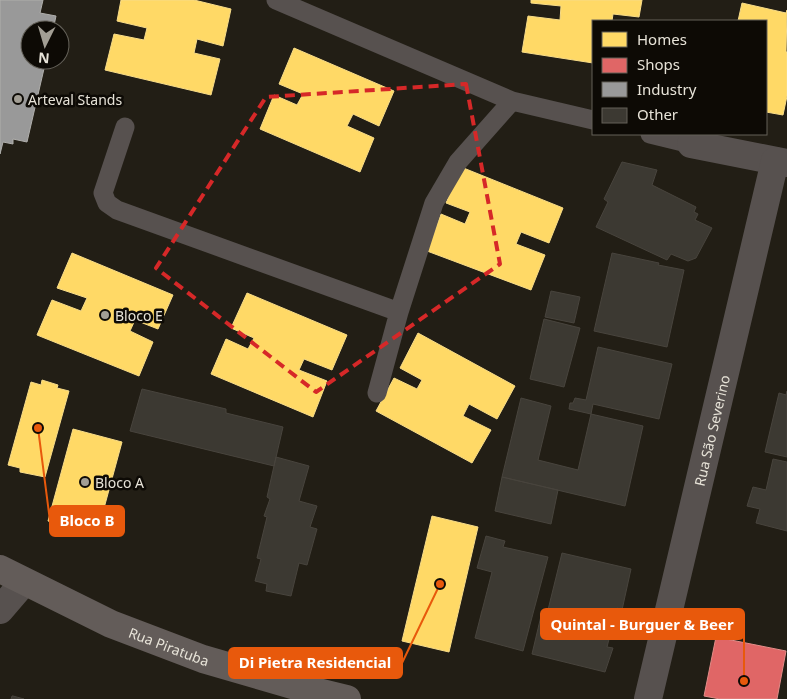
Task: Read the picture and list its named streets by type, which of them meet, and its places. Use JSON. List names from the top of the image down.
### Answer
{
  "streets": {
    "main road": ["Rua Piratuba"],
    "street": ["Rua São Severino"]
  },
  "places": [
    "Arteval Stands",
    "Bloco E",
    "Bloco B",
    "Bloco A",
    "Di Pietra Residencial",
    "Quintal - Burguer & Beer"
  ],
  "legend": [
    "Homes",
    "Shops",
    "Industry",
    "Other"
  ],
  "north": "bottom"
}
